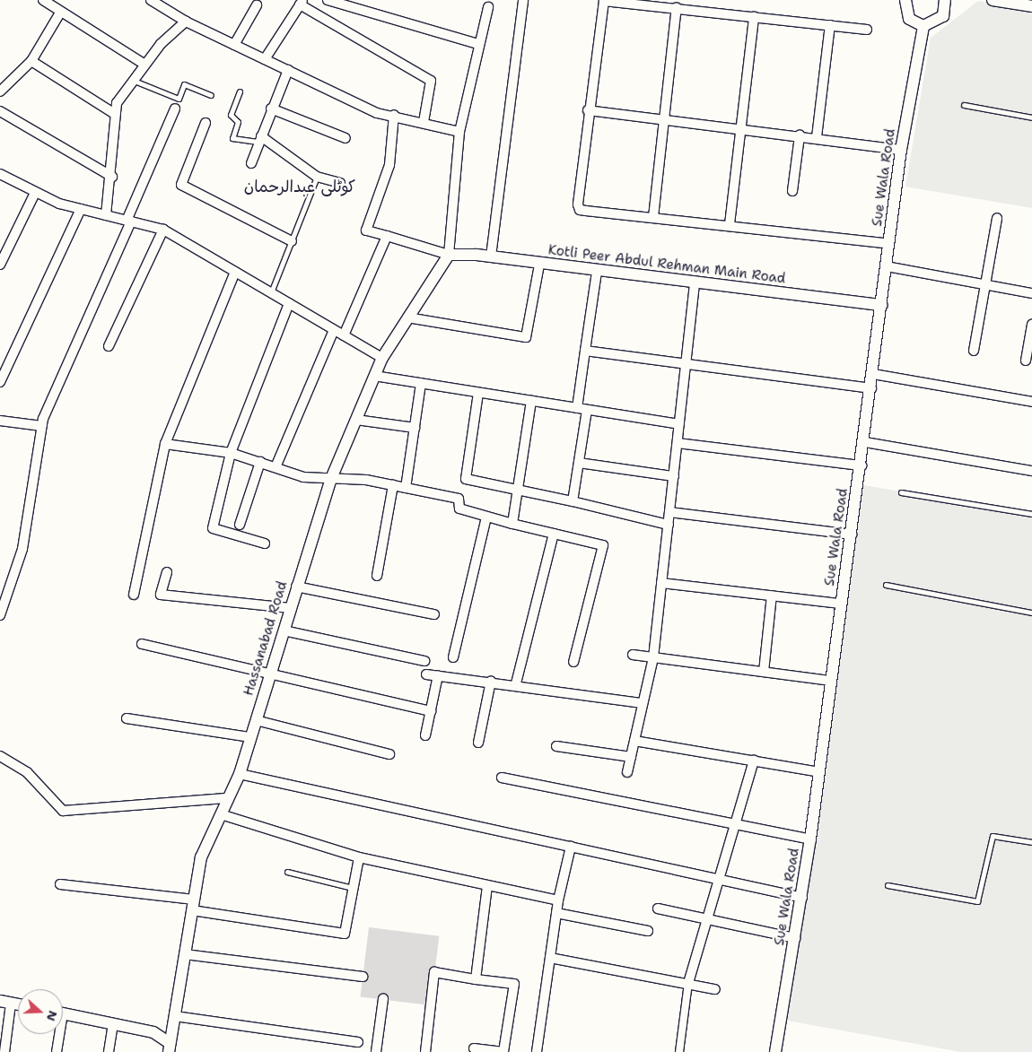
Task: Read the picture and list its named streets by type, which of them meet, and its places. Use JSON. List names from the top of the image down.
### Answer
{
  "streets": {
    "street": ["Sue Wala Road", "Kotli Peer Abdul Rehman Main Road", "Hassanabad Road"]
  },
  "crossings": [
    ["Sue Wala Road", "Kotli Peer Abdul Rehman Main Road"],
    ["Kotli Peer Abdul Rehman Main Road", "Hassanabad Road"]
  ],
  "districts": ["کوٹلی عبدالرحمان"],
  "north": "right"
}
